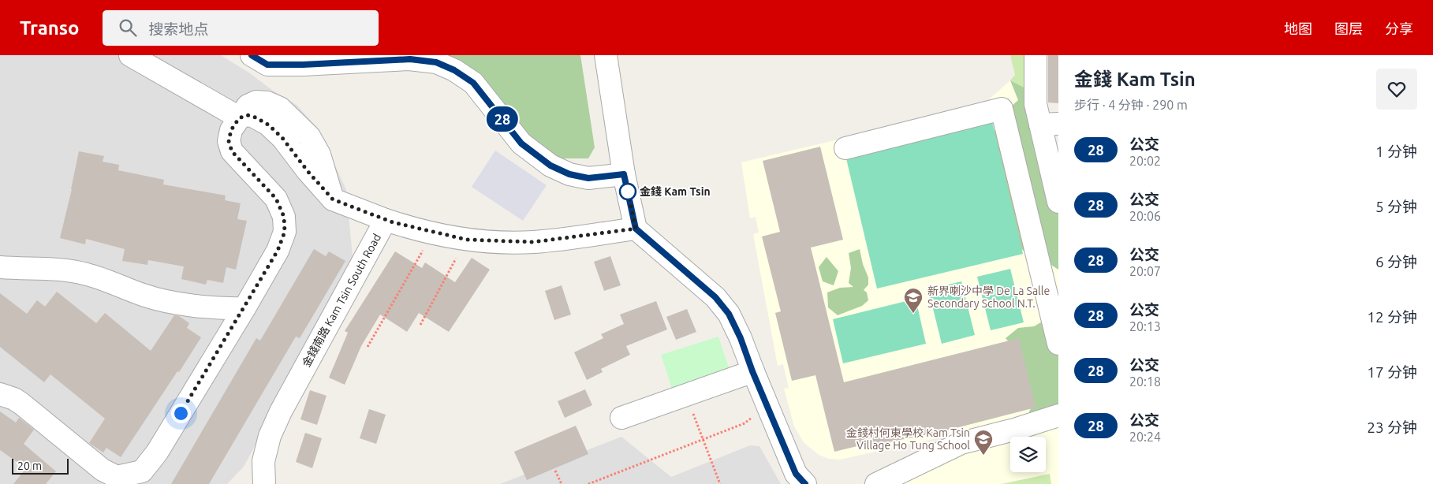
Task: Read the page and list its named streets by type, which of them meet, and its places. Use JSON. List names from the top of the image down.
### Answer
{
  "streets": {
    "street": ["金錢南路 Kam Tsin South Road"]
  },
  "places": {
    "other": ["金錢 Kam Tsin"],
    "school or university": ["新界喇沙中學 De La Salle Secondary School N.T.", "金錢村何東學校 Kam Tsin Village Ho Tung School"]
  },
  "lines": ["bus line 28"],
  "scale_bar": "20 m",
  "page": {
    "header": "Transo",
    "search": "搜索地点",
    "nav": ["地图", "图层", "分享"],
    "on_map": "28",
    "heading": ["金錢 Kam Tsin", "步行 · 4 分钟 · 290 m"],
    "list": [
      {
        "mark": "28",
        "name": "公交",
        "note": "20:02",
        "value": "1 分钟"
      },
      {
        "mark": "28",
        "name": "公交",
        "note": "20:06",
        "value": "5 分钟"
      },
      {
        "mark": "28",
        "name": "公交",
        "note": "20:07",
        "value": "6 分钟"
      },
      {
        "mark": "28",
        "name": "公交",
        "note": "20:13",
        "value": "12 分钟"
      },
      {
        "mark": "28",
        "name": "公交",
        "note": "20:18",
        "value": "17 分钟"
      },
      {
        "mark": "28",
        "name": "公交",
        "note": "20:24",
        "value": "23 分钟"
      }
    ],
    "scale": "20 m"
  }
}
